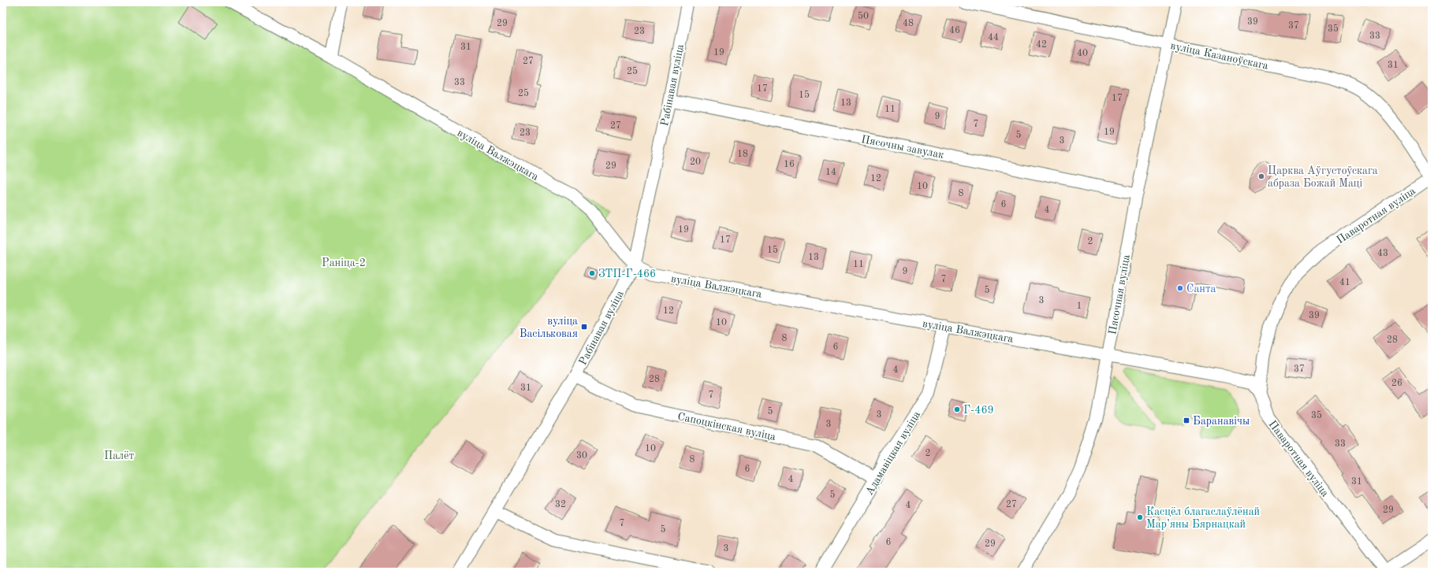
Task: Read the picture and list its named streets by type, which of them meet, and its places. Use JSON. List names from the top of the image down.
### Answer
{
  "streets": {
    "street": [
      "вуліца Казаноўскага",
      "Рабінавая вуліца",
      "Пясочны завулак",
      "вуліца Валжэцкага",
      "Паваротная вуліца",
      "Пясочная вуліца",
      "Сапоцкінская вуліца",
      "Адамавіцкая вуліца"
    ]
  },
  "crossings": [
    ["вуліца Казаноўскага", "Паваротная вуліца"],
    ["вуліца Казаноўскага", "Пясочная вуліца"],
    ["Рабінавая вуліца", "Пясочны завулак"],
    ["Рабінавая вуліца", "вуліца Валжэцкага"],
    ["Рабінавая вуліца", "Сапоцкінская вуліца"],
    ["Пясочны завулак", "Пясочная вуліца"],
    ["вуліца Валжэцкага", "Паваротная вуліца"],
    ["вуліца Валжэцкага", "Пясочная вуліца"],
    ["вуліца Валжэцкага", "Адамавіцкая вуліца"],
    ["Сапоцкінская вуліца", "Адамавіцкая вуліца"]
  ],
  "parks": ["Раніца-2", "Палёт"],
  "places": {
    "other": [
      "Царква Аўгустоўскага абраза Божай Маці",
      "ЗТП-Г-466",
      "Санта",
      "Г-469",
      "Касцёл благаслаўлёнай Мар’яны Бярнацкай"
    ],
    "transit": ["вуліца Васільковая", "Баранавічы"]
  },
  "house_numbers": [
    "50",
    "39",
    "29",
    "48",
    "37",
    "35",
    "46",
    "23",
    "33",
    "44",
    "42",
    "31",
    "19",
    "40",
    "27",
    "31",
    "25",
    "33",
    "17",
    "25",
    "15",
    "17",
    "13",
    "11",
    "9",
    "7",
    "27",
    "19",
    "23",
    "5",
    "3",
    "18",
    "20",
    "16",
    "29",
    "14",
    "12",
    "10",
    "8",
    "6",
    "4",
    "19",
    "17",
    "2",
    "15",
    "43",
    "13",
    "11",
    "9",
    "7",
    "41",
    "5",
    "3",
    "1",
    "12",
    "39",
    "10",
    "8",
    "28",
    "6",
    "37",
    "4",
    "28",
    "26",
    "31",
    "7",
    "5",
    "3",
    "35",
    "3",
    "33",
    "10",
    "2",
    "30",
    "8",
    "6",
    "4",
    "31",
    "5",
    "32",
    "27",
    "4",
    "29",
    "7",
    "5",
    "6",
    "29",
    "3"
  ]
}
